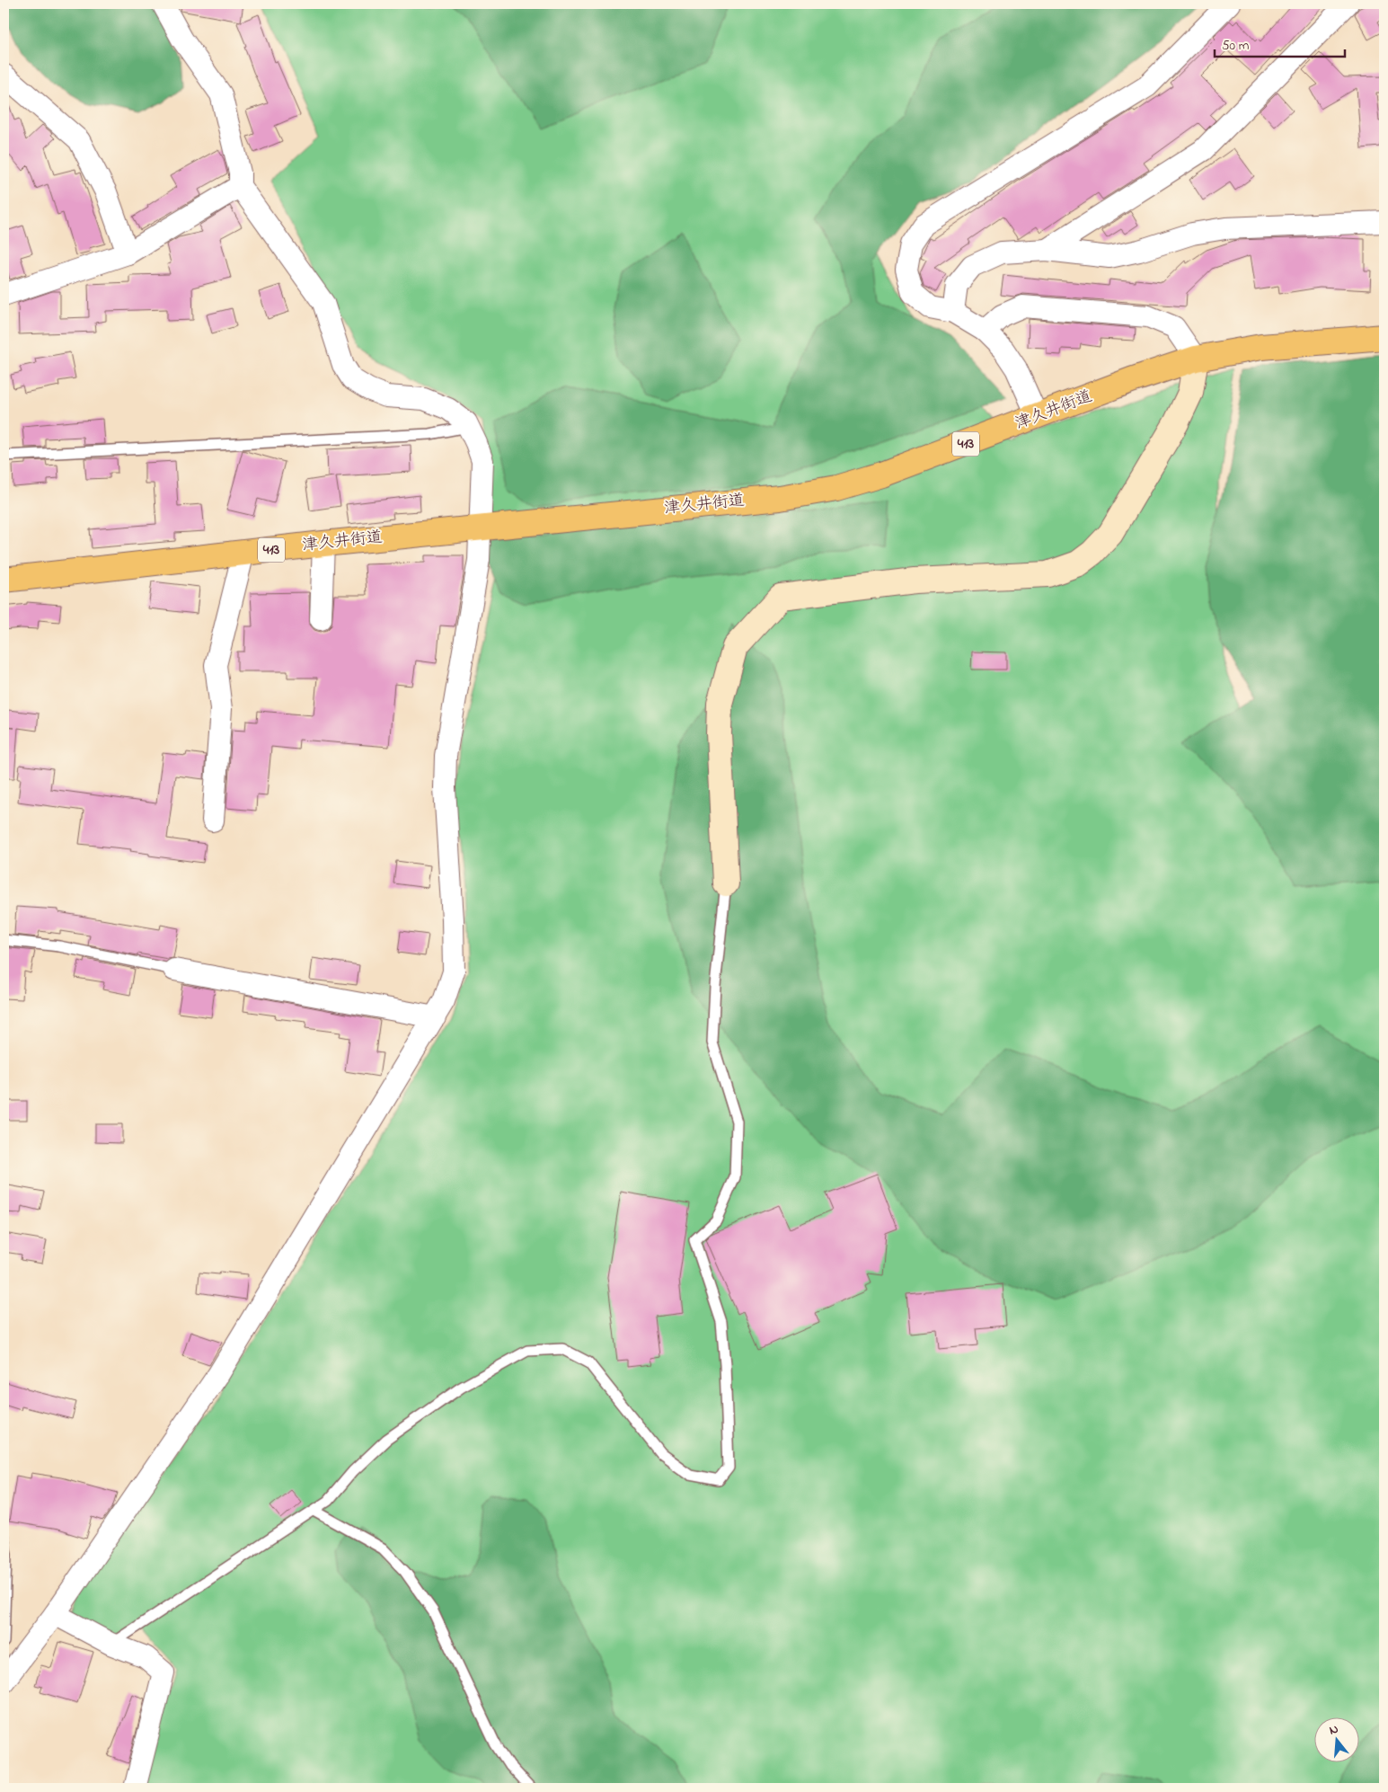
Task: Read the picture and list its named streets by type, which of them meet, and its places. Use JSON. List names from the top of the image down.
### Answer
{
  "streets": {
    "highway": ["津久井街道", "413"]
  },
  "scale_bar": "50 m",
  "north": "top"
}
